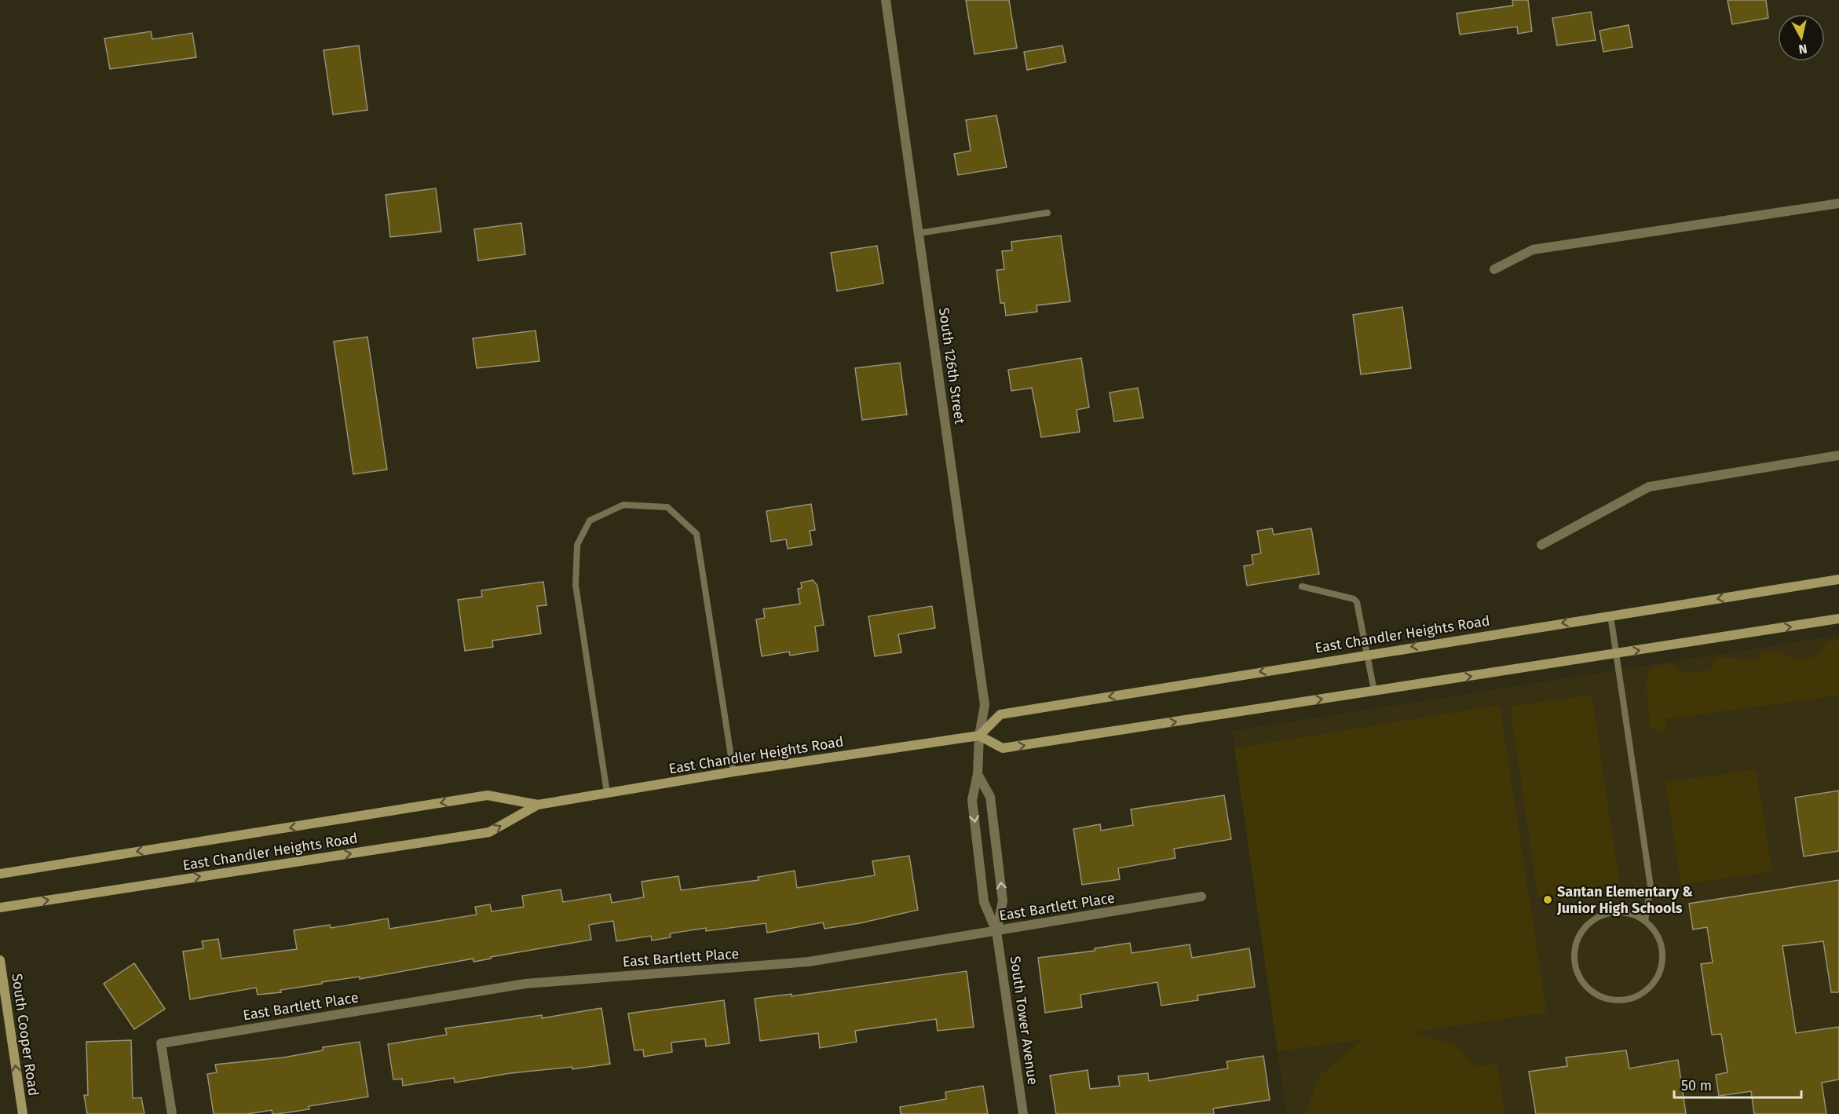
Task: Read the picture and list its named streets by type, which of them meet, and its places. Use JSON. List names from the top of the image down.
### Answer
{
  "streets": {
    "main road": ["East Chandler Heights Road", "South Cooper Road"],
    "street": ["South 126th Street", "East Bartlett Place", "South Tower Avenue"]
  },
  "crossings": [
    ["South 126th Street", "East Chandler Heights Road"],
    ["South 126th Street", "South Tower Avenue"],
    ["East Chandler Heights Road", "South Tower Avenue"],
    ["East Bartlett Place", "South Tower Avenue"]
  ],
  "one_way": ["South Cooper Road"],
  "places": ["Santan Elementary & Junior High Schools"],
  "scale_bar": "50 m",
  "north": "bottom"
}
